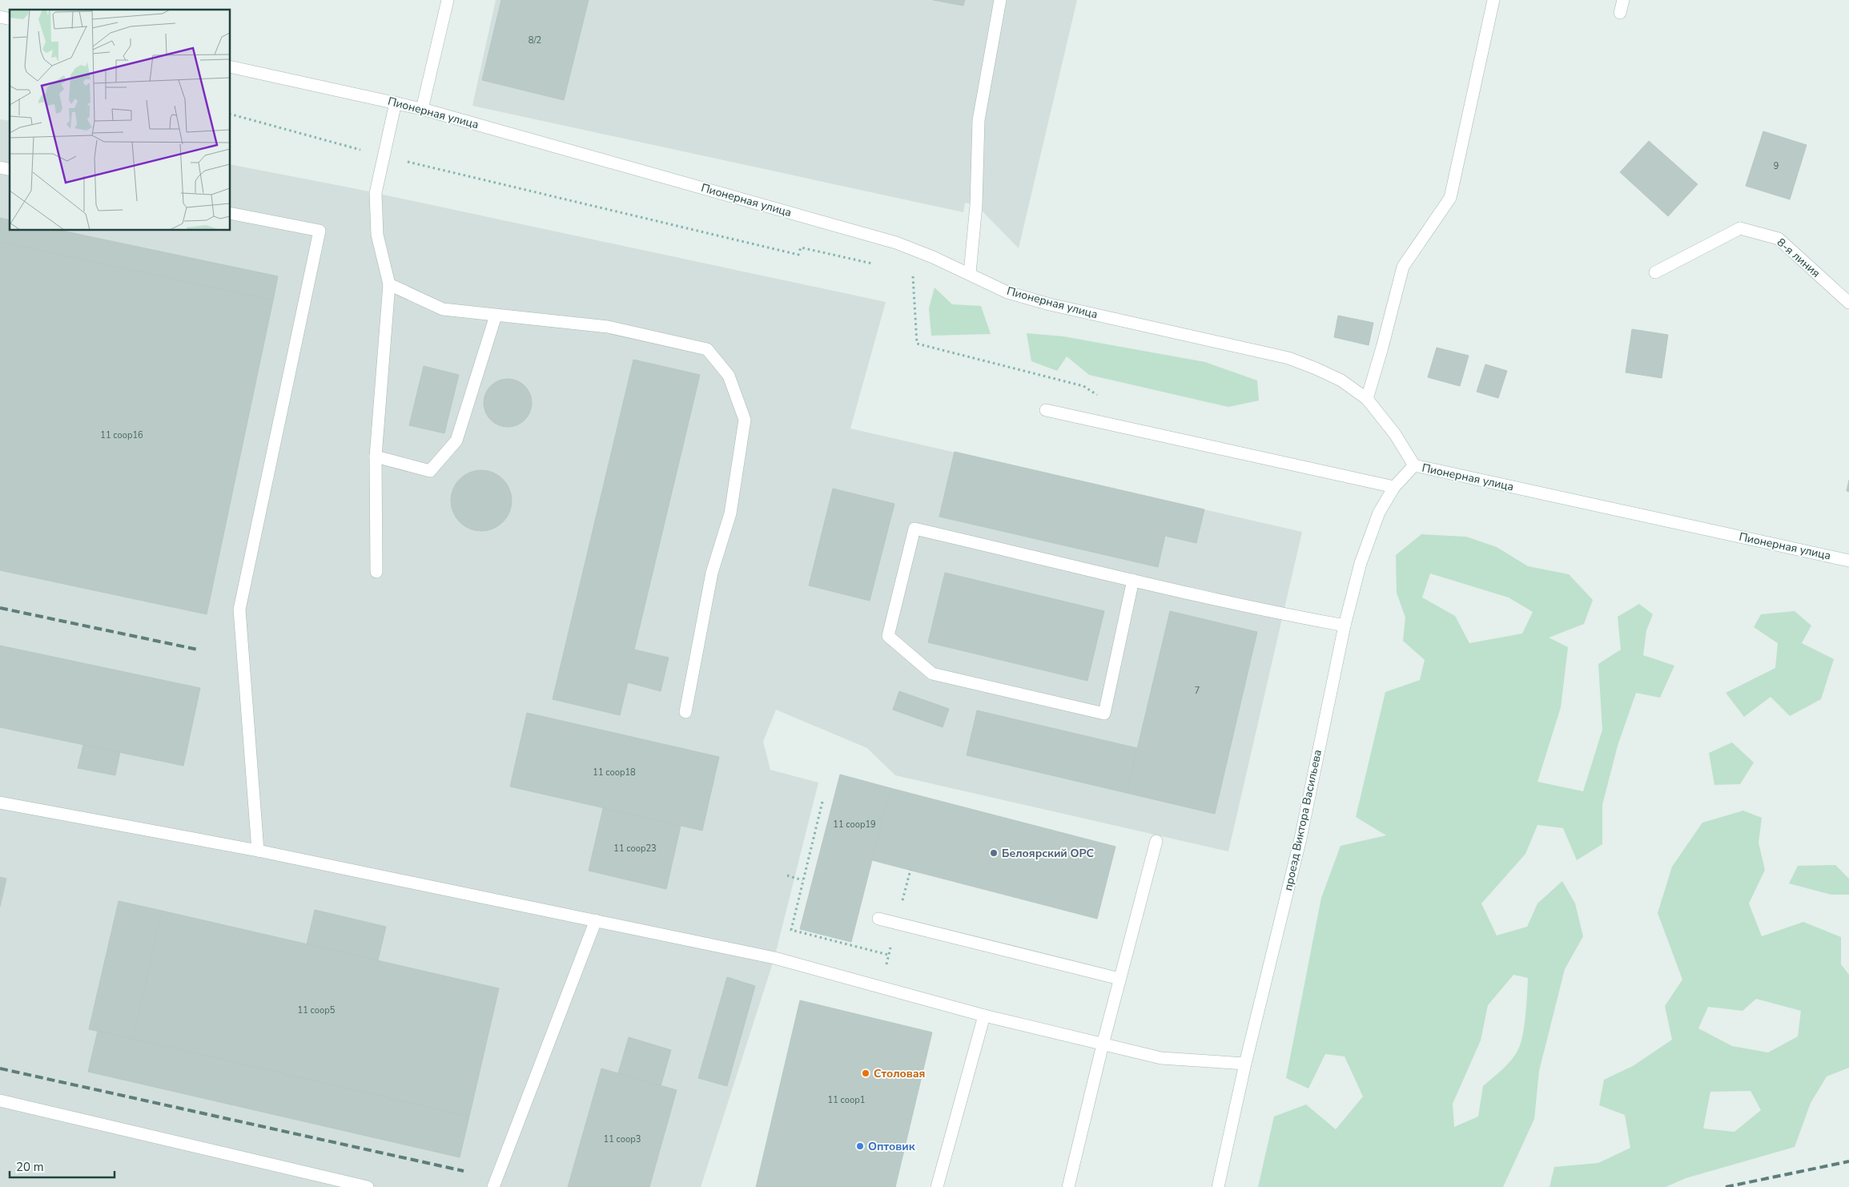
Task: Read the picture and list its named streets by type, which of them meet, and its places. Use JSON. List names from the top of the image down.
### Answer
{
  "streets": {
    "street": ["Пионерная улица", "8-я линия", "проезд Виктора Васильева"]
  },
  "crossings": [
    ["Пионерная улица", "проезд Виктора Васильева"]
  ],
  "places": ["Белоярский ОРС", "Столовая", "Оптовик"],
  "house_numbers": [
    "8/2",
    "9",
    "11 соор16",
    "7",
    "11 соор18",
    "11 соор19",
    "11 соор23",
    "11 соор5",
    "11 соор1",
    "11 соор3"
  ],
  "scale_bar": "20 m"
}
